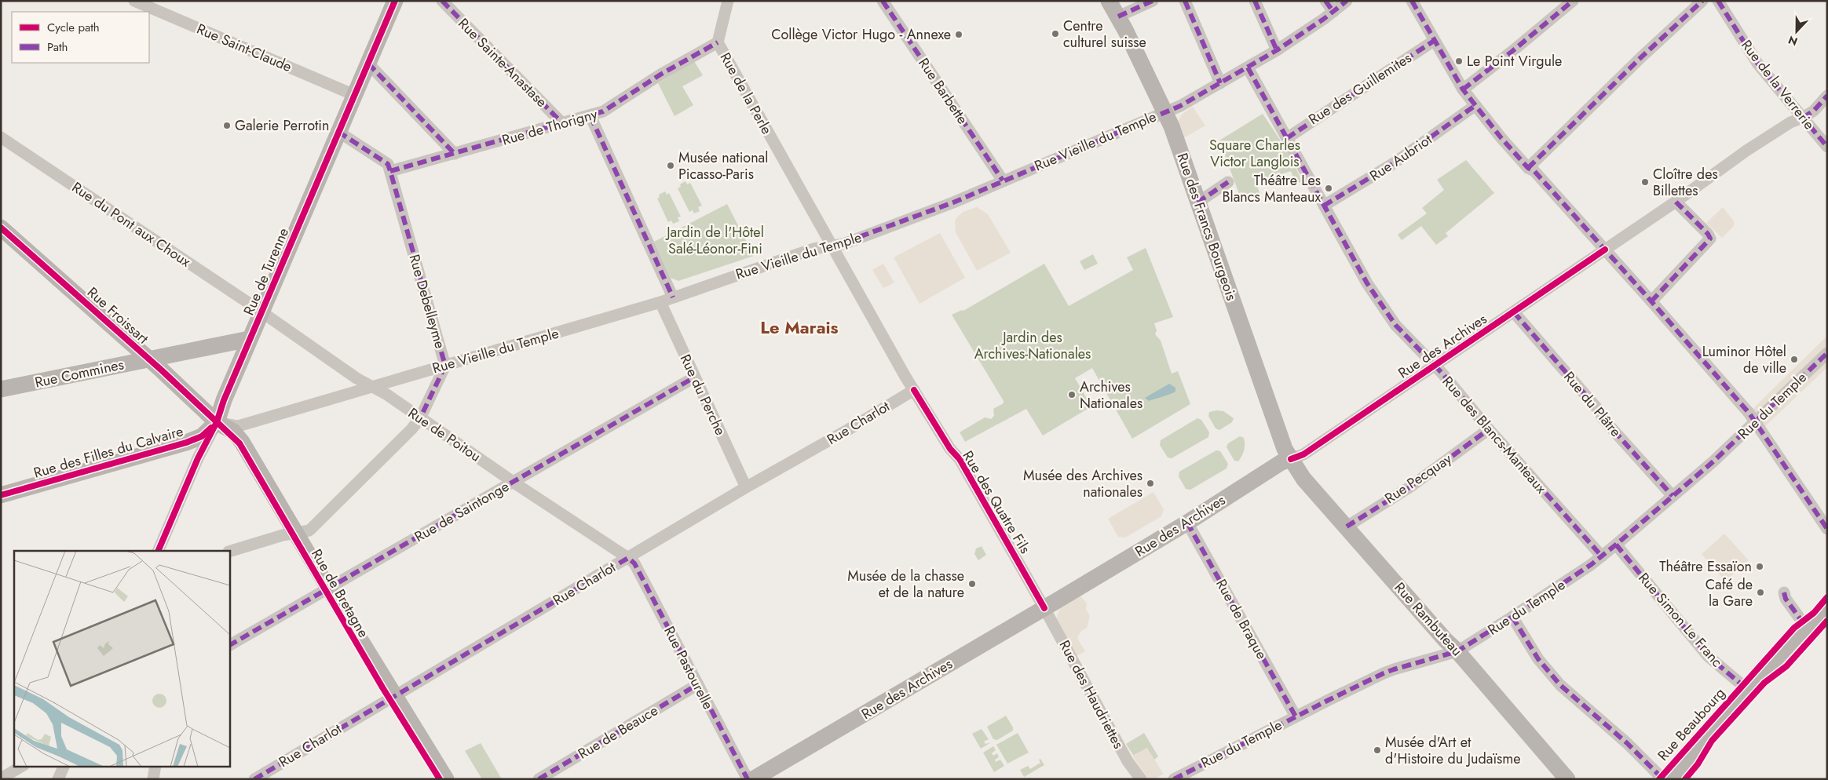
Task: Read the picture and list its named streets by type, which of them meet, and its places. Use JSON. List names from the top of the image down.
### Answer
{
  "streets": {
    "street": [
      "Rue Saint-Claude",
      "Rue Sainte-Anastase",
      "Rue de la Verrerie",
      "Rue des Guillemites",
      "Rue Barbette",
      "Rue de la Perle",
      "Rue de Thorigny",
      "Rue Vieille du Temple",
      "Rue Aubriot",
      "Rue du Pont aux Choux",
      "Rue des Francs Bourgeois",
      "Rue de Turenne",
      "Rue Debelleyme",
      "Rue Froissart",
      "Rue des Archives",
      "Rue Commines",
      "Rue du Perche",
      "Rue du Plâtre",
      "Rue du Temple",
      "Rue Charlot",
      "Rue de Poitou",
      "Rue des Blancs-Manteaux",
      "Rue des Filles du Calvaire",
      "Rue Pecquay",
      "Rue des Quatre Fils",
      "Rue de Saintonge",
      "Rue de Bretagne",
      "Rue de Braque",
      "Rue Rambuteau",
      "Rue Simon Le Franc",
      "Rue Pastourelle",
      "Rue des Haudriettes",
      "Rue Beaubourg",
      "Rue de Beauce"
    ]
  },
  "crossings": [
    ["Rue Saint-Claude", "Rue de Turenne"],
    ["Rue Sainte-Anastase", "Rue de Thorigny"],
    ["Rue de la Verrerie", "Rue des Archives"],
    ["Rue des Guillemites", "Rue des Blancs-Manteaux"],
    ["Rue Barbette", "Rue Vieille du Temple"],
    ["Rue de la Perle", "Rue de Thorigny"],
    ["Rue de la Perle", "Rue Vieille du Temple"],
    ["Rue de la Perle", "Rue des Quatre Fils"],
    ["Rue de Thorigny", "Rue Debelleyme"],
    ["Rue Vieille du Temple", "Rue des Francs Bourgeois"],
    ["Rue Vieille du Temple", "Rue de Turenne"],
    ["Rue Vieille du Temple", "Rue Debelleyme"],
    ["Rue Vieille du Temple", "Rue Froissart"],
    ["Rue Vieille du Temple", "Rue du Perche"],
    ["Rue Vieille du Temple", "Rue de Poitou"],
    ["Rue Vieille du Temple", "Rue des Blancs-Manteaux"],
    ["Rue Vieille du Temple", "Rue des Filles du Calvaire"],
    ["Rue Vieille du Temple", "Rue des Quatre Fils"],
    ["Rue Vieille du Temple", "Rue de Bretagne"],
    ["Rue Aubriot", "Rue des Blancs-Manteaux"],
    ["Rue du Pont aux Choux", "Rue de Turenne"],
    ["Rue du Pont aux Choux", "Rue de Poitou"],
    ["Rue des Francs Bourgeois", "Rue des Archives"],
    ["Rue des Francs Bourgeois", "Rue Rambuteau"],
    ["Rue de Turenne", "Rue Debelleyme"],
    ["Rue de Turenne", "Rue Froissart"],
    ["Rue de Turenne", "Rue Commines"],
    ["Rue de Turenne", "Rue de Poitou"],
    ["Rue de Turenne", "Rue des Filles du Calvaire"],
    ["Rue de Turenne", "Rue de Bretagne"],
    ["Rue Debelleyme", "Rue de Poitou"],
    ["Rue Debelleyme", "Rue de Bretagne"],
    ["Rue Froissart", "Rue Commines"],
    ["Rue Froissart", "Rue des Filles du Calvaire"],
    ["Rue Froissart", "Rue de Bretagne"],
    ["Rue des Archives", "Rue du Plâtre"],
    ["Rue des Archives", "Rue des Blancs-Manteaux"],
    ["Rue des Archives", "Rue des Quatre Fils"],
    ["Rue des Archives", "Rue de Braque"],
    ["Rue des Archives", "Rue Rambuteau"],
    ["Rue des Archives", "Rue des Haudriettes"],
    ["Rue du Perche", "Rue Charlot"],
    ["Rue du Perche", "Rue de Saintonge"],
    ["Rue du Plâtre", "Rue du Temple"],
    ["Rue du Temple", "Rue des Blancs-Manteaux"],
    ["Rue du Temple", "Rue de Braque"],
    ["Rue du Temple", "Rue Rambuteau"],
    ["Rue du Temple", "Rue Simon Le Franc"],
    ["Rue Charlot", "Rue de Poitou"],
    ["Rue Charlot", "Rue des Quatre Fils"],
    ["Rue Charlot", "Rue de Bretagne"],
    ["Rue Charlot", "Rue Pastourelle"],
    ["Rue de Poitou", "Rue de Saintonge"],
    ["Rue de Poitou", "Rue Pastourelle"],
    ["Rue des Blancs-Manteaux", "Rue Pecquay"],
    ["Rue des Filles du Calvaire", "Rue de Bretagne"],
    ["Rue Pecquay", "Rue Rambuteau"],
    ["Rue des Quatre Fils", "Rue des Haudriettes"],
    ["Rue de Saintonge", "Rue de Bretagne"],
    ["Rue Simon Le Franc", "Rue Beaubourg"],
    ["Rue Pastourelle", "Rue de Beauce"]
  ],
  "districts": ["Le Marais"],
  "parks": ["Square Charles Victor Langlois", "Jardin de l'Hôtel Salé-Léonor-Fini", "Jardin des Archives-Nationales"],
  "places": [
    "Centre culturel suisse",
    "Collège Victor Hugo - Annexe",
    "Le Point Virgule",
    "Galerie Perrotin",
    "Musée national Picasso-Paris",
    "Cloître des Billettes",
    "Théâtre Les Blancs Manteaux",
    "Luminor Hôtel de ville",
    "Archives Nationales",
    "Musée des Archives nationales",
    "Théâtre Essaïon",
    "Musée de la chasse et de la nature",
    "Café de la Gare",
    "Musée d'Art et d'Histoire du Judaïsme"
  ],
  "legend": ["Cycle path", "Path"],
  "north": "bottom"
}
